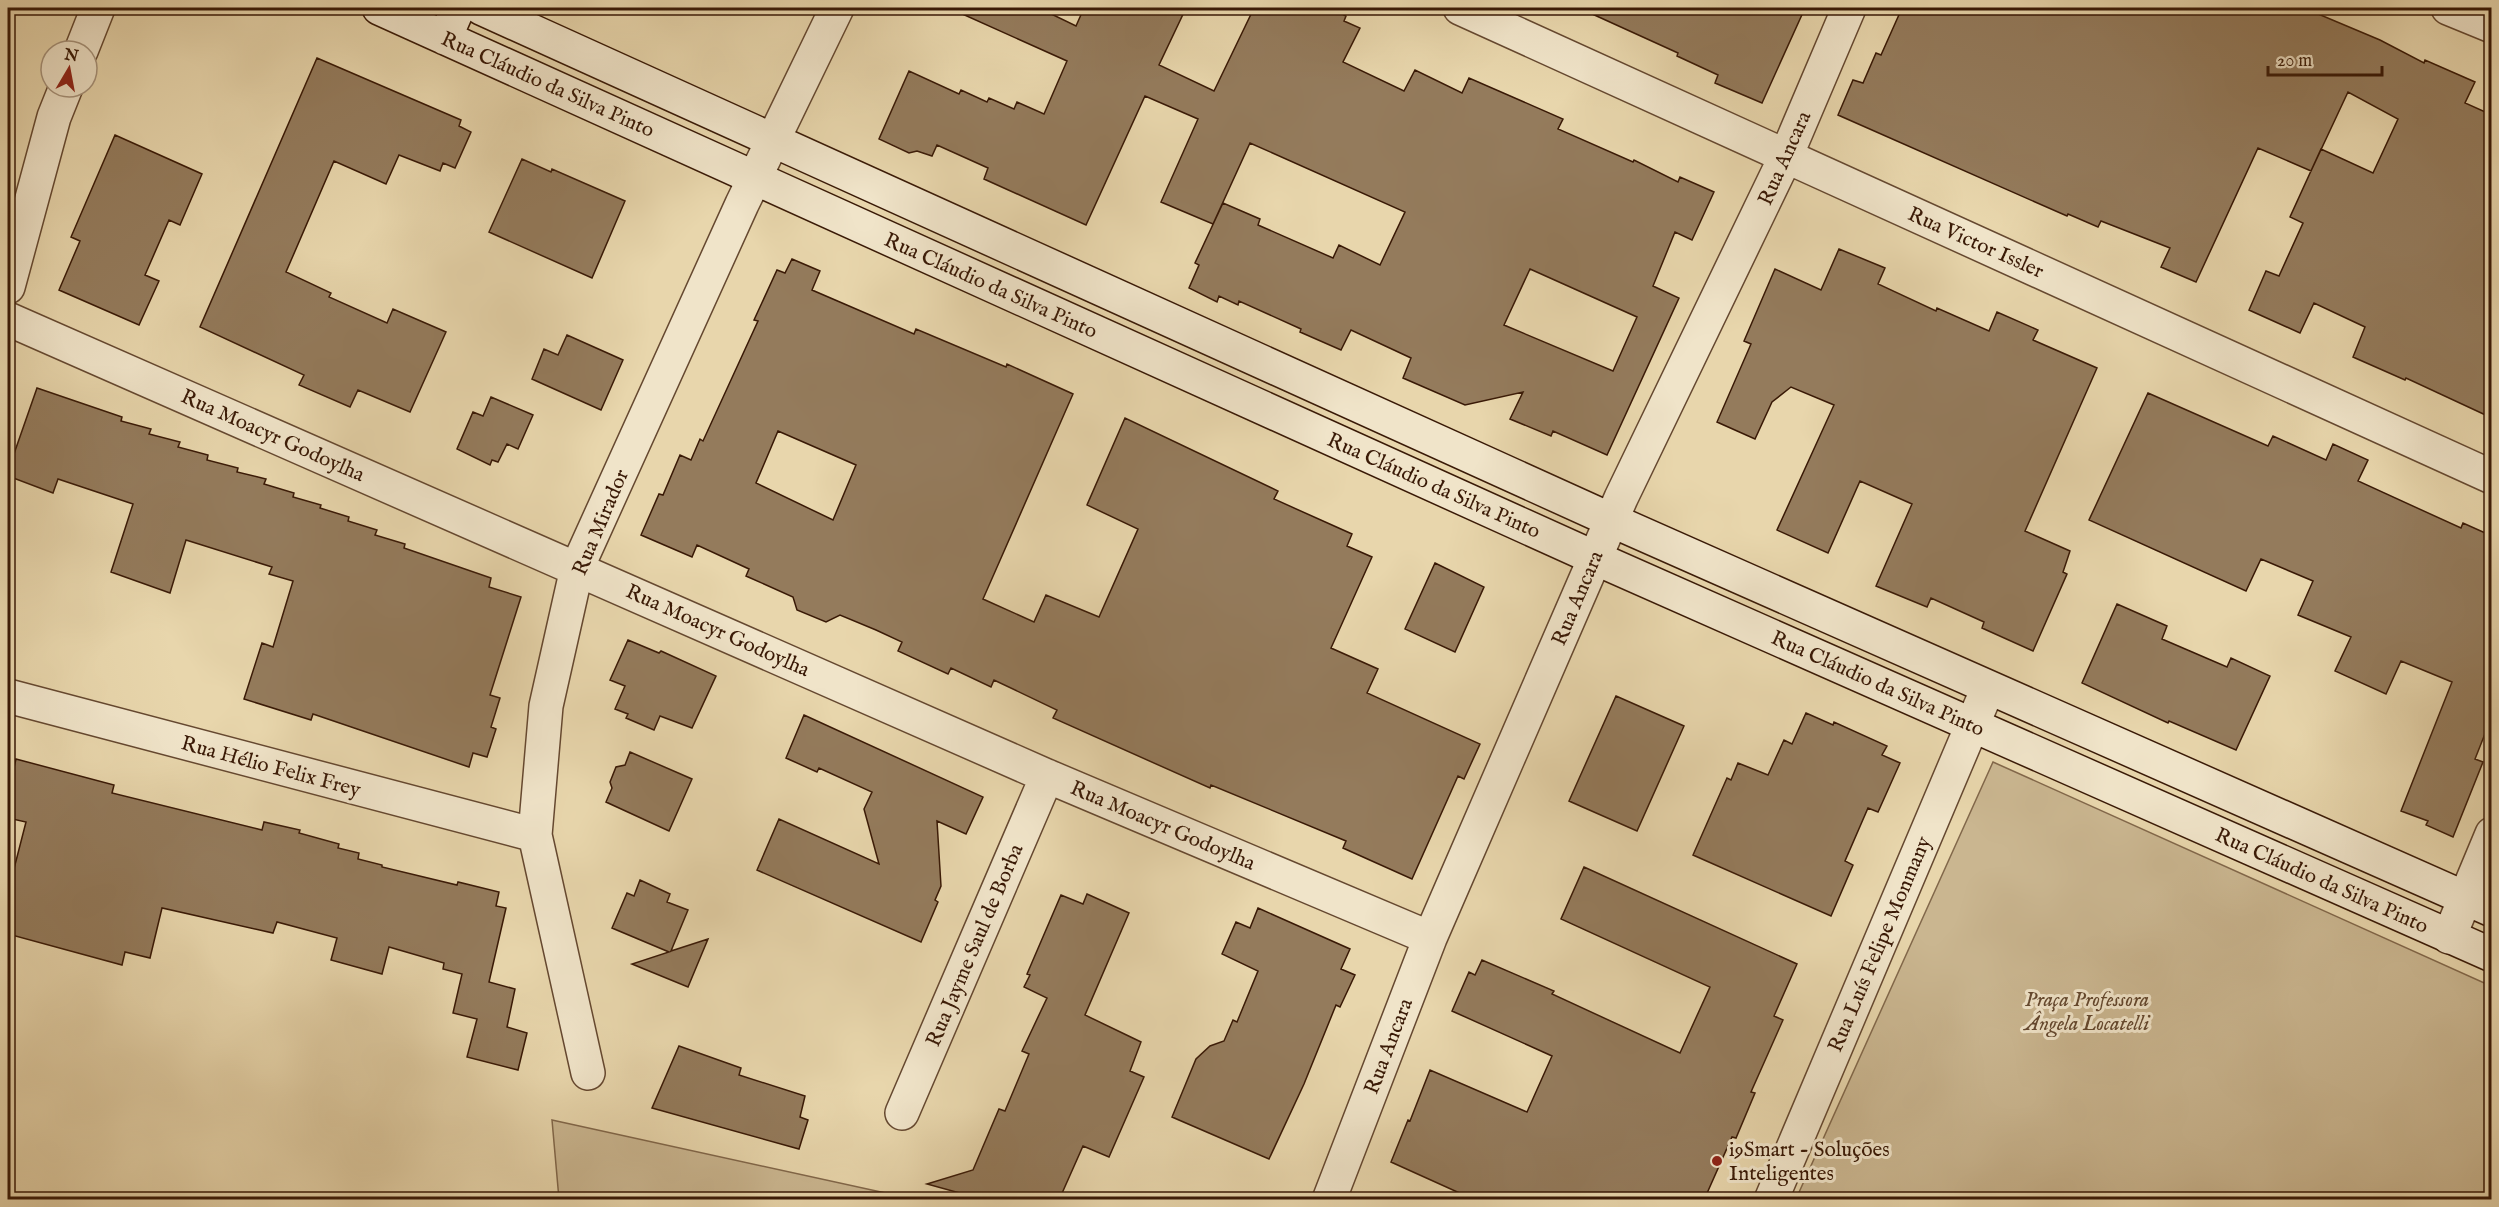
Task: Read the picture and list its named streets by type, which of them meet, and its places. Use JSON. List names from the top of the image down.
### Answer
{
  "streets": {
    "street": [
      "Rua Cláudio da Silva Pinto",
      "Rua Ancara",
      "Rua Victor Issler",
      "Rua Moacyr Godoylha",
      "Rua Mirador",
      "Rua Hélio Felix Frey",
      "Rua Luís Felipe Monmany",
      "Rua Jayme Saul de Borba"
    ]
  },
  "crossings": [
    ["Rua Cláudio da Silva Pinto", "Rua Ancara"],
    ["Rua Cláudio da Silva Pinto", "Rua Mirador"],
    ["Rua Cláudio da Silva Pinto", "Rua Luís Felipe Monmany"],
    ["Rua Ancara", "Rua Victor Issler"],
    ["Rua Ancara", "Rua Moacyr Godoylha"],
    ["Rua Moacyr Godoylha", "Rua Mirador"],
    ["Rua Moacyr Godoylha", "Rua Jayme Saul de Borba"],
    ["Rua Mirador", "Rua Hélio Felix Frey"]
  ],
  "parks": ["Praça Professora Ângela Locatelli"],
  "places": ["i9Smart - Soluções Inteligentes"],
  "scale_bar": "20 m",
  "north": "top"
}
